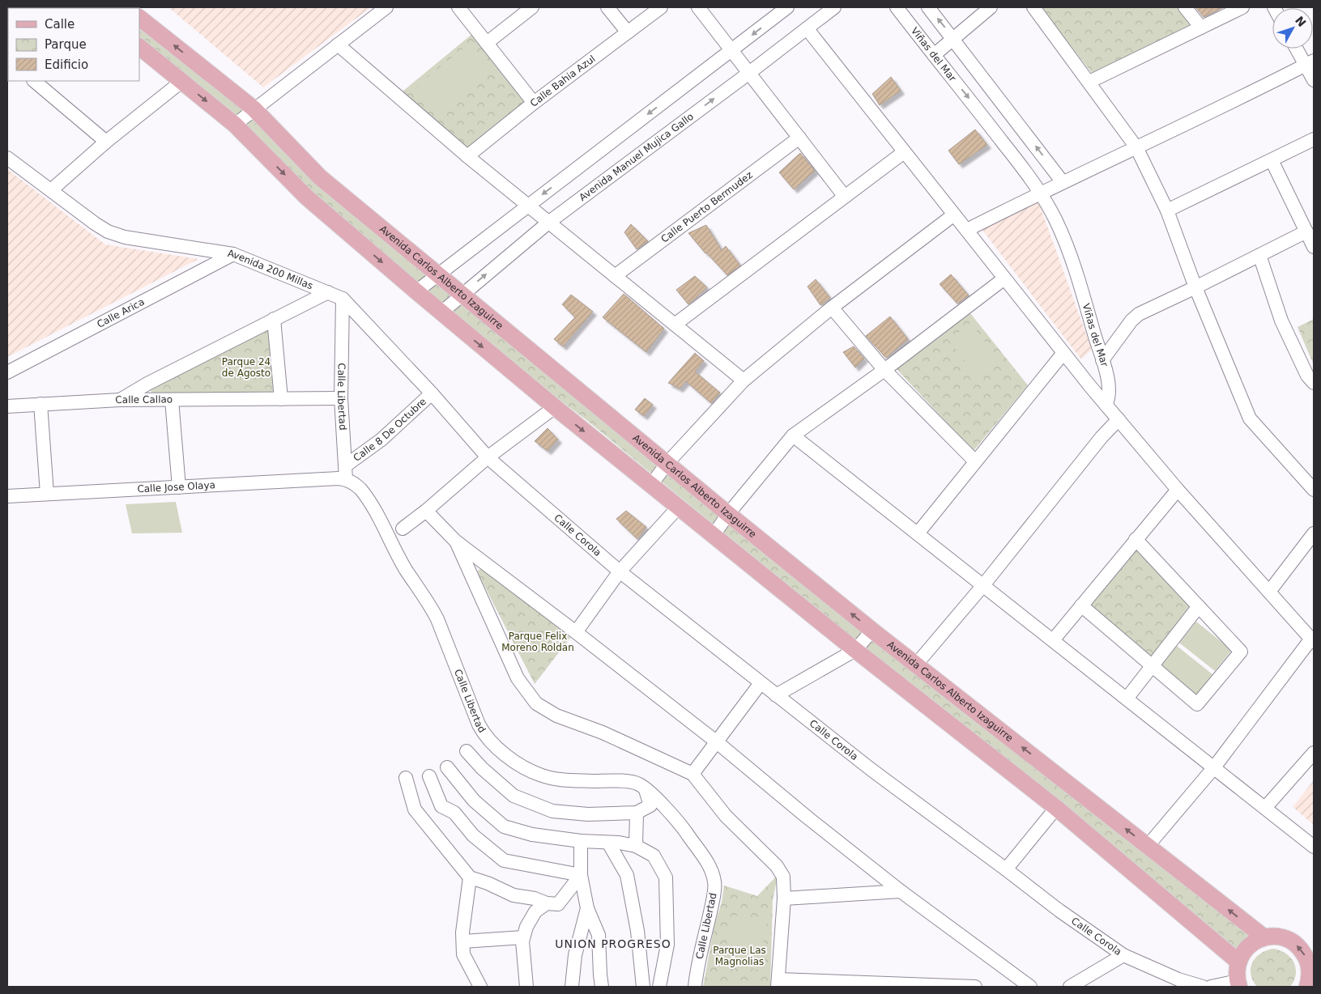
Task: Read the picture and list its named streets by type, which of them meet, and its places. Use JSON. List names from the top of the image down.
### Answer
{
  "streets": {
    "main road": ["Avenida Carlos Alberto Izaguirre"],
    "street": [
      "Viñas del Mar",
      "Calle Bahia Azul",
      "Avenida Manuel Mujica Gallo",
      "Calle Puerto Bermudez",
      "Avenida 200 Millas",
      "Calle Arica",
      "Calle Libertad",
      "Calle Callao",
      "Calle 8 De Octubre",
      "Calle Jose Olaya",
      "Calle Corola"
    ]
  },
  "crossings": [
    ["Avenida Manuel Mujica Gallo", "Avenida Carlos Alberto Izaguirre"],
    ["Avenida 200 Millas", "Calle Arica"],
    ["Avenida 200 Millas", "Calle Libertad"],
    ["Avenida 200 Millas", "Calle 8 De Octubre"],
    ["Avenida 200 Millas", "Calle Corola"],
    ["Calle Libertad", "Calle Callao"],
    ["Calle Libertad", "Calle 8 De Octubre"],
    ["Calle Libertad", "Calle Jose Olaya"]
  ],
  "districts": ["UNION PROGRESO"],
  "parks": ["Parque 24 de Agosto", "Parque Felix Moreno Roldan", "Parque Las Magnolias"],
  "legend": ["Calle", "Parque", "Edificio"],
  "north": "top right"
}
